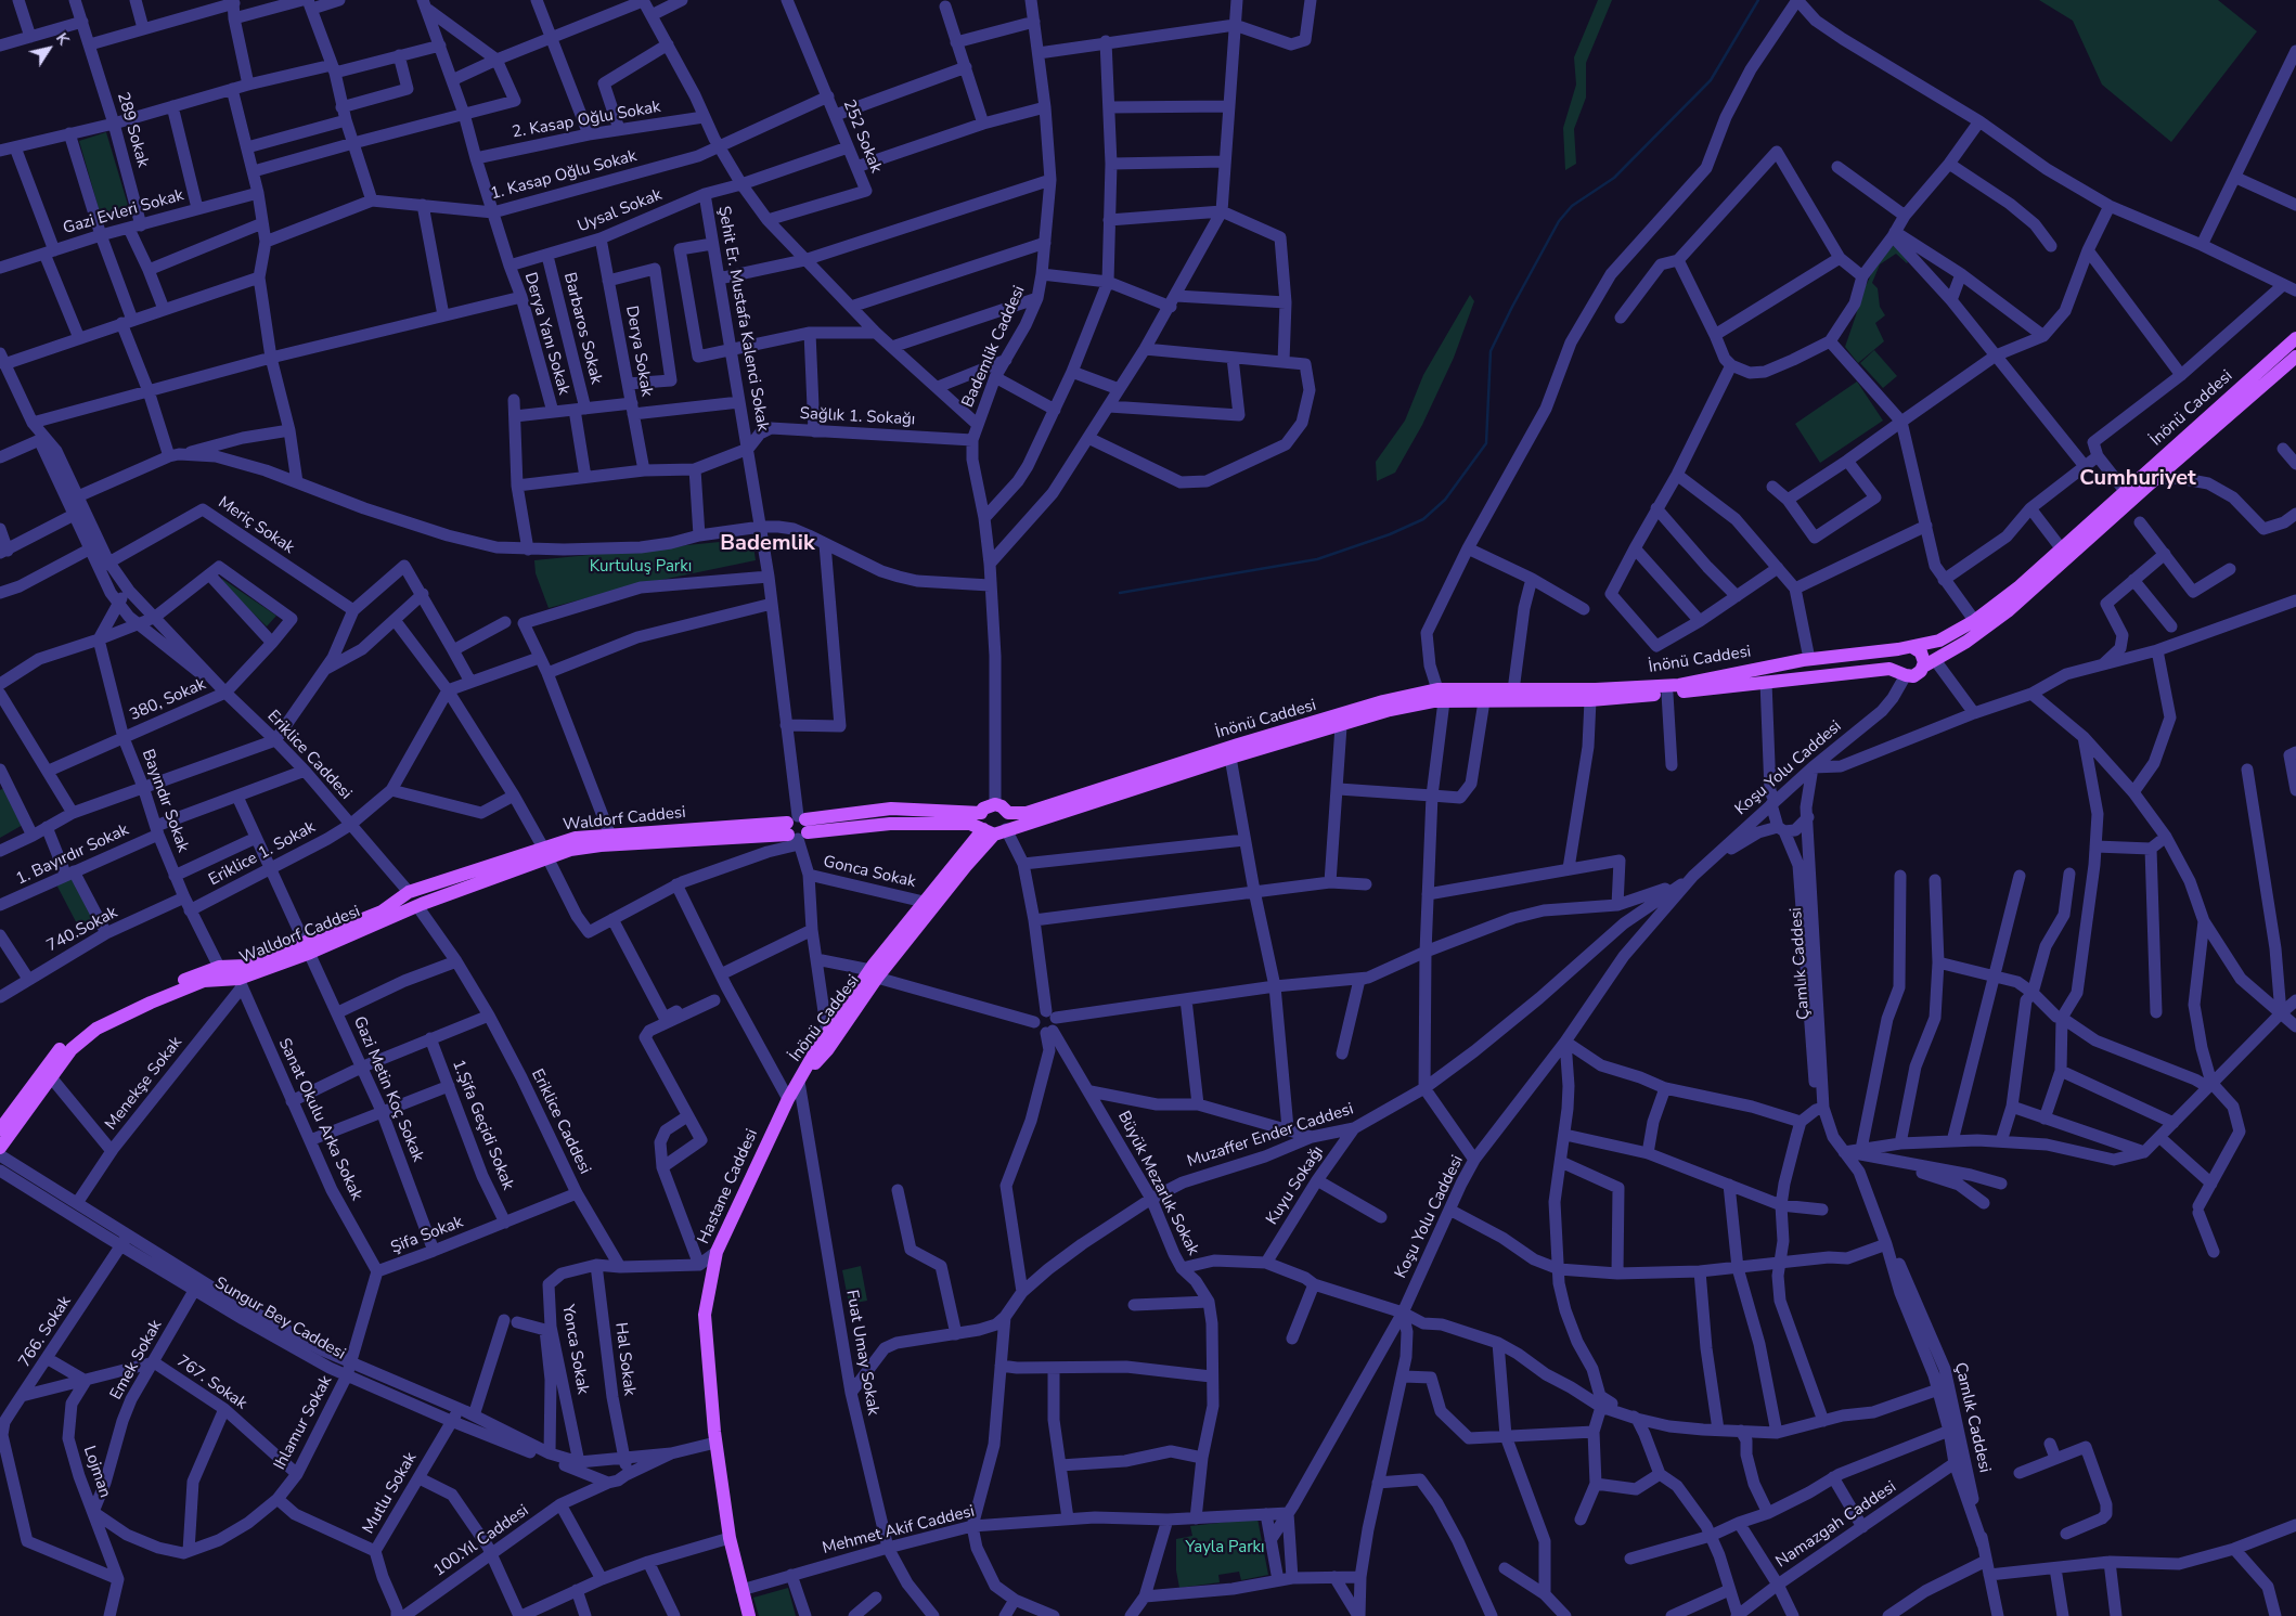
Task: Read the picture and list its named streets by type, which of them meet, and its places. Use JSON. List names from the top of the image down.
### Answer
{
  "streets": {
    "main road": [
      "İnönü Caddesi",
      "Waldorf Caddesi",
      "Walldorf Caddesi",
      "Hastane Caddesi"
    ],
    "street": [
      "2. Kasap Oğlu Sokak",
      "289 Sokak",
      "252 Sokak",
      "1. Kasap Oğlu Sokak",
      "Uysal Sokak",
      "Gazi Evleri Sokak",
      "Şehit Er. Mustafa Kalenci Sokak",
      "Barbaros Sokak",
      "Derya Yanı Sokak",
      "Bademlik Caddesi",
      "Derya Sokak",
      "Sağlık 1. Sokağı",
      "Meriç Sokak",
      "380, Sokak",
      "Eriklice Caddesi",
      "Koşu Yolu Caddesi",
      "Bayındır Sokak",
      "Eriklice 1. Sokak",
      "1. Bayırdır Sokak",
      "Gonca Sokak",
      "740.Sokak",
      "Çamlık Caddesi",
      "Menekşe Sokak",
      "Gazi Metin Koç Sokak",
      "Sanat Okulu Arka Sokak",
      "1.Şifa Geçidi Sokak",
      "Muzaffer Ender Caddesi",
      "Büyük Mezarlık Sokak",
      "Kuyu Sokağı",
      "Şifa Sokak",
      "Sungur Bey Caddesi",
      "766. Sokak",
      "Yonca Sokak",
      "Fuat Umay Sokak",
      "Hal Sokak",
      "Emek Sokak",
      "767. Sokak",
      "Ihlamur Sokak",
      "Lojman",
      "Mutlu Sokak",
      "Namazgah Caddesi",
      "Mehmet Akif Caddesi",
      "100.Yıl Caddesi"
    ]
  },
  "crossings": [
    ["2. Kasap Oğlu Sokak", "Derya Yanı Sokak"],
    ["289 Sokak", "Gazi Evleri Sokak"],
    ["252 Sokak", "1. Kasap Oğlu Sokak"],
    ["252 Sokak", "Uysal Sokak"],
    ["1. Kasap Oğlu Sokak", "Derya Yanı Sokak"],
    ["Uysal Sokak", "Şehit Er. Mustafa Kalenci Sokak"],
    ["Uysal Sokak", "Barbaros Sokak"],
    ["Uysal Sokak", "Derya Yanı Sokak"],
    ["Uysal Sokak", "Derya Sokak"],
    ["Şehit Er. Mustafa Kalenci Sokak", "İnönü Caddesi"],
    ["Şehit Er. Mustafa Kalenci Sokak", "Sağlık 1. Sokağı"],
    ["Şehit Er. Mustafa Kalenci Sokak", "Waldorf Caddesi"],
    ["Şehit Er. Mustafa Kalenci Sokak", "Gonca Sokak"],
    ["Bademlik Caddesi", "Sağlık 1. Sokağı"],
    ["Bademlik Caddesi", "Waldorf Caddesi"],
    ["İnönü Caddesi", "Koşu Yolu Caddesi"],
    ["İnönü Caddesi", "Waldorf Caddesi"],
    ["İnönü Caddesi", "Gonca Sokak"],
    ["İnönü Caddesi", "Çamlık Caddesi"],
    ["İnönü Caddesi", "Hastane Caddesi"],
    ["İnönü Caddesi", "Fuat Umay Sokak"],
    ["Meriç Sokak", "Eriklice Caddesi"],
    ["380, Sokak", "Eriklice Caddesi"],
    ["380, Sokak", "Bayındır Sokak"],
    ["Eriklice Caddesi", "Waldorf Caddesi"],
    ["Eriklice Caddesi", "Eriklice 1. Sokak"],
    ["Eriklice Caddesi", "1. Bayırdır Sokak"],
    ["Eriklice Caddesi", "Walldorf Caddesi"],
    ["Eriklice Caddesi", "Şifa Sokak"],
    ["Eriklice Caddesi", "Yonca Sokak"],
    ["Koşu Yolu Caddesi", "Çamlık Caddesi"],
    ["Koşu Yolu Caddesi", "Muzaffer Ender Caddesi"],
    ["Bayındır Sokak", "Eriklice 1. Sokak"],
    ["Bayındır Sokak", "1. Bayırdır Sokak"],
    ["Bayındır Sokak", "740.Sokak"],
    ["Bayındır Sokak", "Walldorf Caddesi"],
    ["Waldorf Caddesi", "Walldorf Caddesi"],
    ["Eriklice 1. Sokak", "Gazi Metin Koç Sokak"],
    ["1. Bayırdır Sokak", "Gazi Metin Koç Sokak"],
    ["Walldorf Caddesi", "Menekşe Sokak"],
    ["Walldorf Caddesi", "Gazi Metin Koç Sokak"],
    ["Walldorf Caddesi", "Sanat Okulu Arka Sokak"],
    ["Çamlık Caddesi", "Namazgah Caddesi"],
    ["Menekşe Sokak", "Sanat Okulu Arka Sokak"],
    ["Menekşe Sokak", "Sungur Bey Caddesi"],
    ["Gazi Metin Koç Sokak", "Şifa Sokak"],
    ["Sanat Okulu Arka Sokak", "Şifa Sokak"],
    ["1.Şifa Geçidi Sokak", "Şifa Sokak"],
    ["Muzaffer Ender Caddesi", "Büyük Mezarlık Sokak"],
    ["Muzaffer Ender Caddesi", "Kuyu Sokağı"],
    ["Muzaffer Ender Caddesi", "Fuat Umay Sokak"],
    ["Büyük Mezarlık Sokak", "Mehmet Akif Caddesi"],
    ["Hastane Caddesi", "Fuat Umay Sokak"],
    ["Hastane Caddesi", "Mehmet Akif Caddesi"],
    ["Hastane Caddesi", "100.Yıl Caddesi"],
    ["Şifa Sokak", "Sungur Bey Caddesi"],
    ["Sungur Bey Caddesi", "766. Sokak"],
    ["Sungur Bey Caddesi", "Yonca Sokak"],
    ["Sungur Bey Caddesi", "Hal Sokak"],
    ["Sungur Bey Caddesi", "Emek Sokak"],
    ["Sungur Bey Caddesi", "Ihlamur Sokak"],
    ["Sungur Bey Caddesi", "Mutlu Sokak"],
    ["Sungur Bey Caddesi", "100.Yıl Caddesi"],
    ["Yonca Sokak", "Hal Sokak"],
    ["Fuat Umay Sokak", "Mehmet Akif Caddesi"],
    ["Hal Sokak", "100.Yıl Caddesi"],
    ["Emek Sokak", "767. Sokak"],
    ["Emek Sokak", "Ihlamur Sokak"],
    ["Emek Sokak", "Lojman"],
    ["767. Sokak", "Ihlamur Sokak"],
    ["Ihlamur Sokak", "Lojman"]
  ],
  "districts": ["Cumhuriyet", "Bademlik"],
  "parks": ["Kurtuluş Parkı", "Yayla Parkı"],
  "north": "top right"
}
